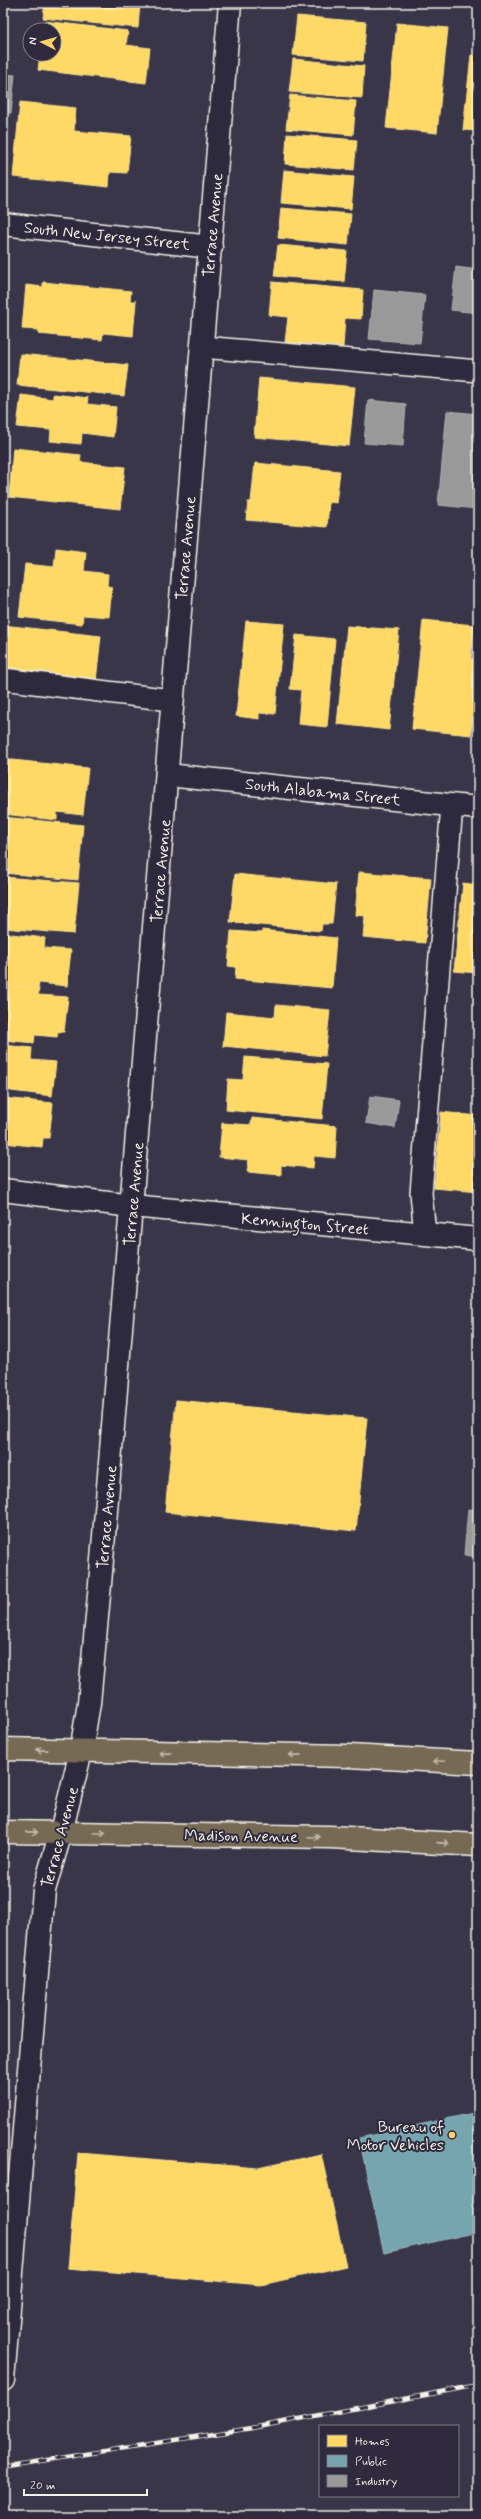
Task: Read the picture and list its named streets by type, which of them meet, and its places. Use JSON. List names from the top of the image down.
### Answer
{
  "streets": {
    "main road": ["Madison Avenue"],
    "street": [
      "Terrace Avenue",
      "South New Jersey Street",
      "South Alabama Street",
      "Kennington Street"
    ]
  },
  "crossings": [
    ["Terrace Avenue", "South New Jersey Street"],
    ["Terrace Avenue", "South Alabama Street"],
    ["Terrace Avenue", "Kennington Street"],
    ["Terrace Avenue", "Madison Avenue"]
  ],
  "places": ["Bureau of Motor Vehicles"],
  "legend": ["Homes", "Public", "Industry"],
  "scale_bar": "20 m",
  "north": "left"
}
